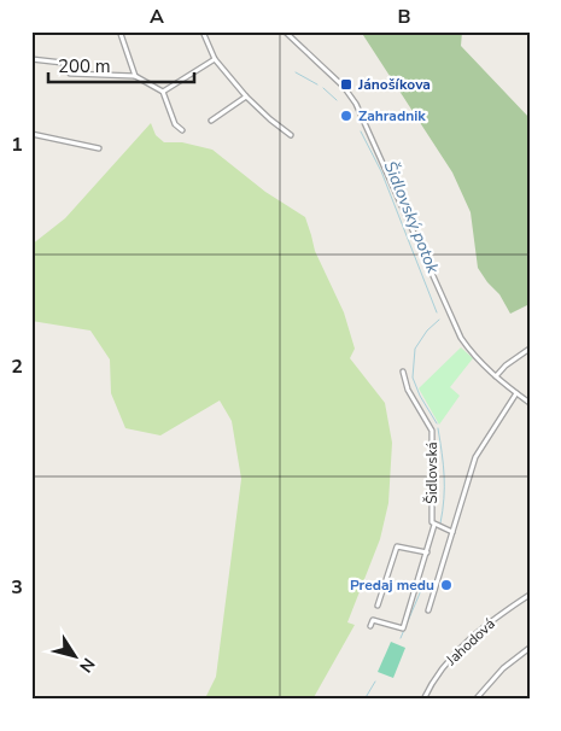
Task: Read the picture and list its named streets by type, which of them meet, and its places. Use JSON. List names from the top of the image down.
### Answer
{
  "streets": {
    "street": ["Šidlovská", "Jahodová"]
  },
  "water": ["Šidlovský potok"],
  "places": {
    "transit": ["Jánošíkova"],
    "other": ["Zahradnik", "Predaj medu"]
  },
  "scale_bar": "200 m",
  "north": "bottom right",
  "grid": {
    "columns": ["A", "B"],
    "rows": ["1", "2", "3"]
  }
}
